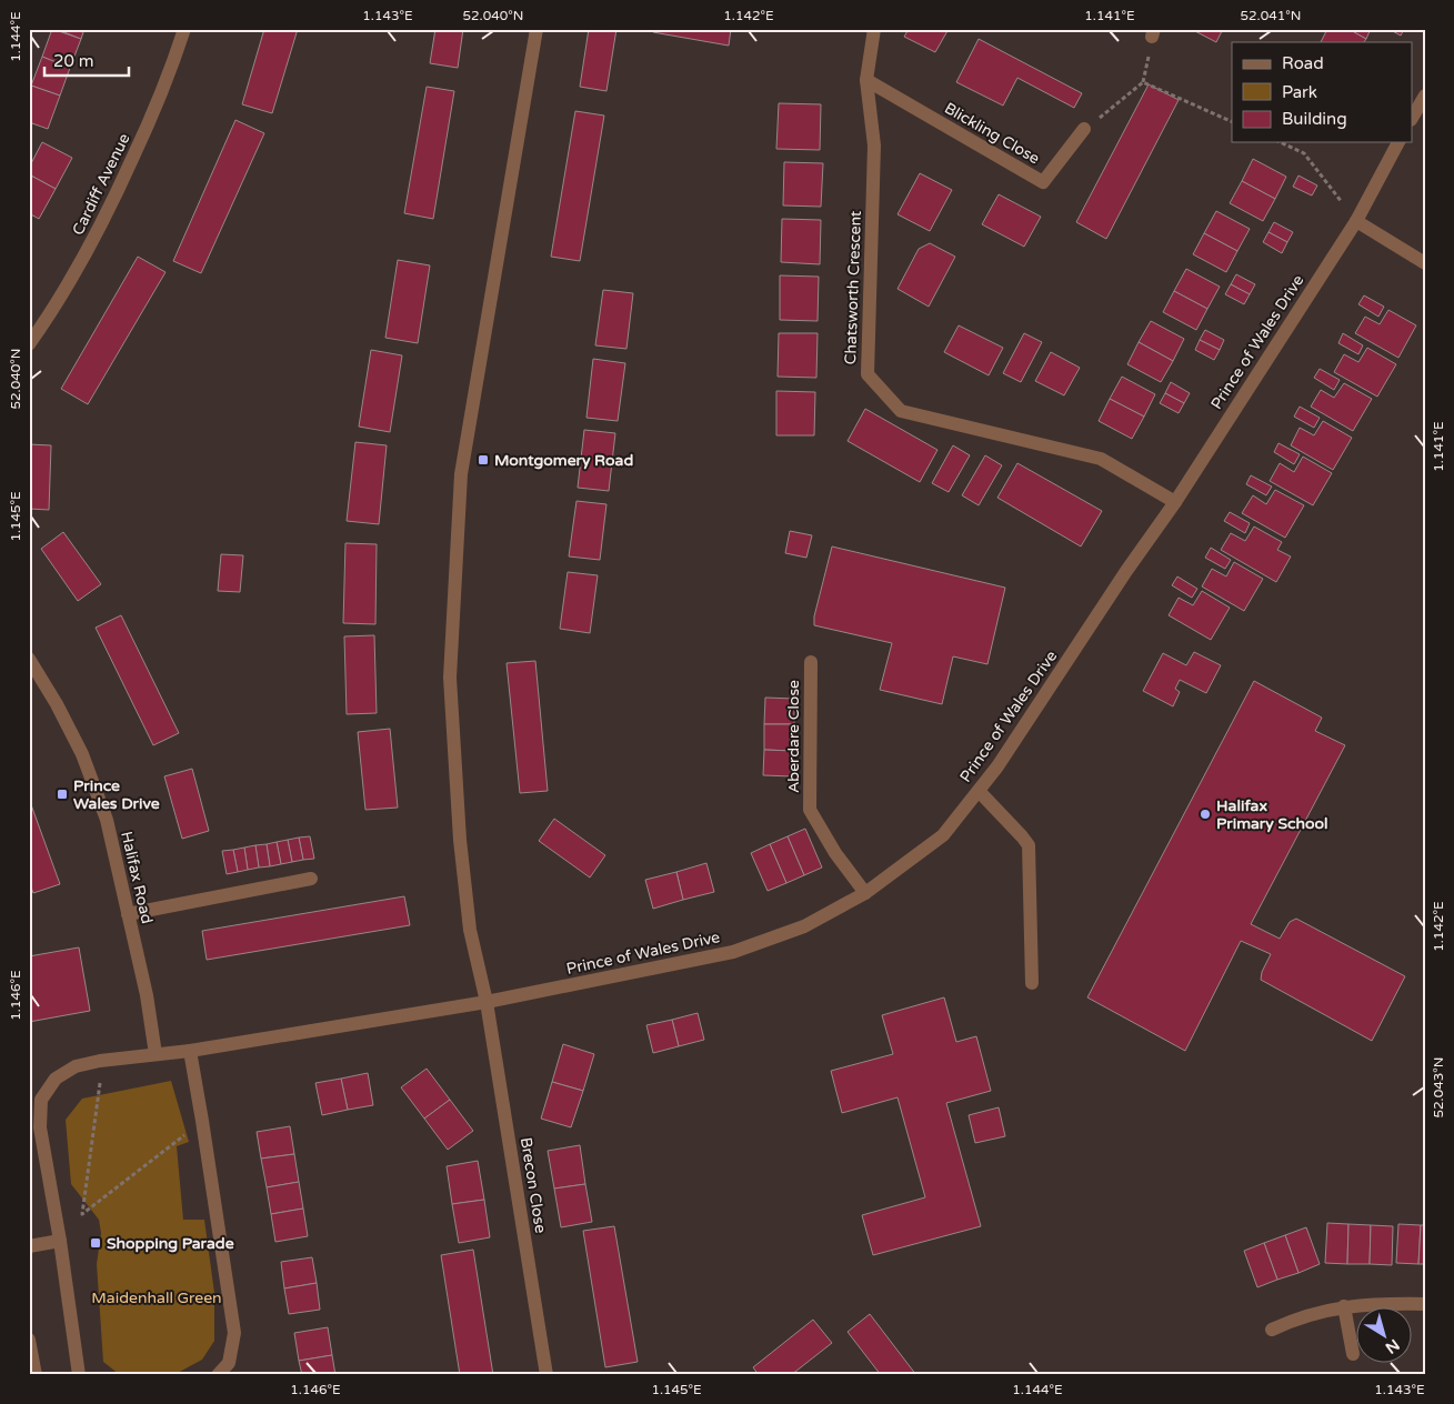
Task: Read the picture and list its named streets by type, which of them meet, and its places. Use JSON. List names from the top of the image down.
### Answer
{
  "streets": {
    "street": [
      "Blickling Close",
      "Cardiff Avenue",
      "Chatsworth Crescent",
      "Prince of Wales Drive",
      "Aberdare Close",
      "Halifax Road",
      "Brecon Close"
    ]
  },
  "crossings": [
    ["Blickling Close", "Chatsworth Crescent"],
    ["Chatsworth Crescent", "Prince of Wales Drive"],
    ["Prince of Wales Drive", "Aberdare Close"],
    ["Prince of Wales Drive", "Brecon Close"]
  ],
  "parks": ["Maidenhall Green"],
  "places": {
    "transit": ["Montgomery Road", "Prince Wales Drive", "Shopping Parade"],
    "other": ["Halifax Primary School"]
  },
  "legend": ["Road", "Park", "Building"],
  "scale_bar": "20 m",
  "north": "bottom right",
  "coordinates": [
    "1.143°E",
    "52.040°N",
    "1.142°E",
    "1.141°E",
    "52.041°N",
    "1.144°E",
    "1.145°E",
    "1.146°E",
    "52.043°N"
  ]
}
